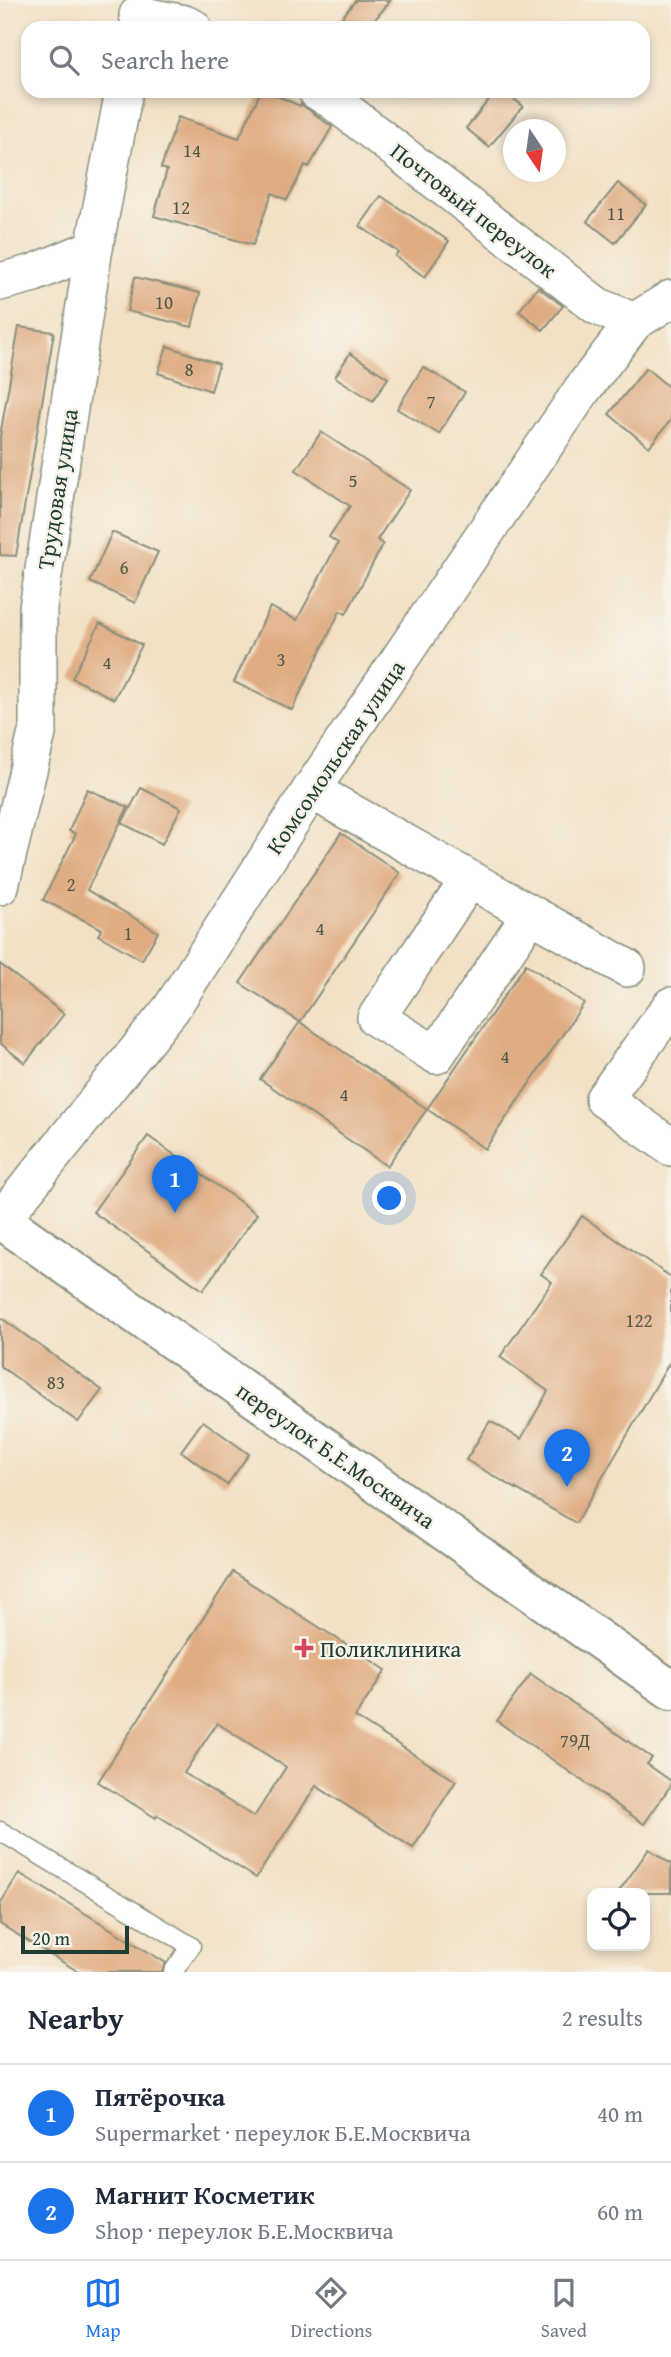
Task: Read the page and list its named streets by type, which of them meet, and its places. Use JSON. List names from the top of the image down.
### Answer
{
  "streets": {
    "street": [
      "Почтовый переулок",
      "Трудовая улица",
      "Комсомольская улица",
      "переулок Б.Е.Москвича"
    ]
  },
  "crossings": [
    ["Почтовый переулок", "Комсомольская улица"],
    ["Комсомольская улица", "переулок Б.Е.Москвича"]
  ],
  "places": {
    "health": ["Поликлиника"]
  },
  "house_numbers": [
    "14",
    "12",
    "11",
    "10",
    "8",
    "7",
    "5",
    "6",
    "3",
    "4",
    "2",
    "4",
    "1",
    "4",
    "4",
    "122",
    "83",
    "79Д"
  ],
  "scale_bar": "20 m",
  "north": "bottom",
  "page": {
    "search": "Search here",
    "pins": ["1", "2"],
    "scale": "20 m",
    "heading": ["Nearby", "2 results"],
    "list": [
      {
        "mark": "1",
        "name": "Пятёрочка",
        "note": "Supermarket · переулок Б.Е.Москвича",
        "value": "40 m"
      },
      {
        "mark": "2",
        "name": "Магнит Косметик",
        "note": "Shop · переулок Б.Е.Москвича",
        "value": "60 m"
      }
    ],
    "nav": ["Map", "Directions", "Saved"]
  }
}
